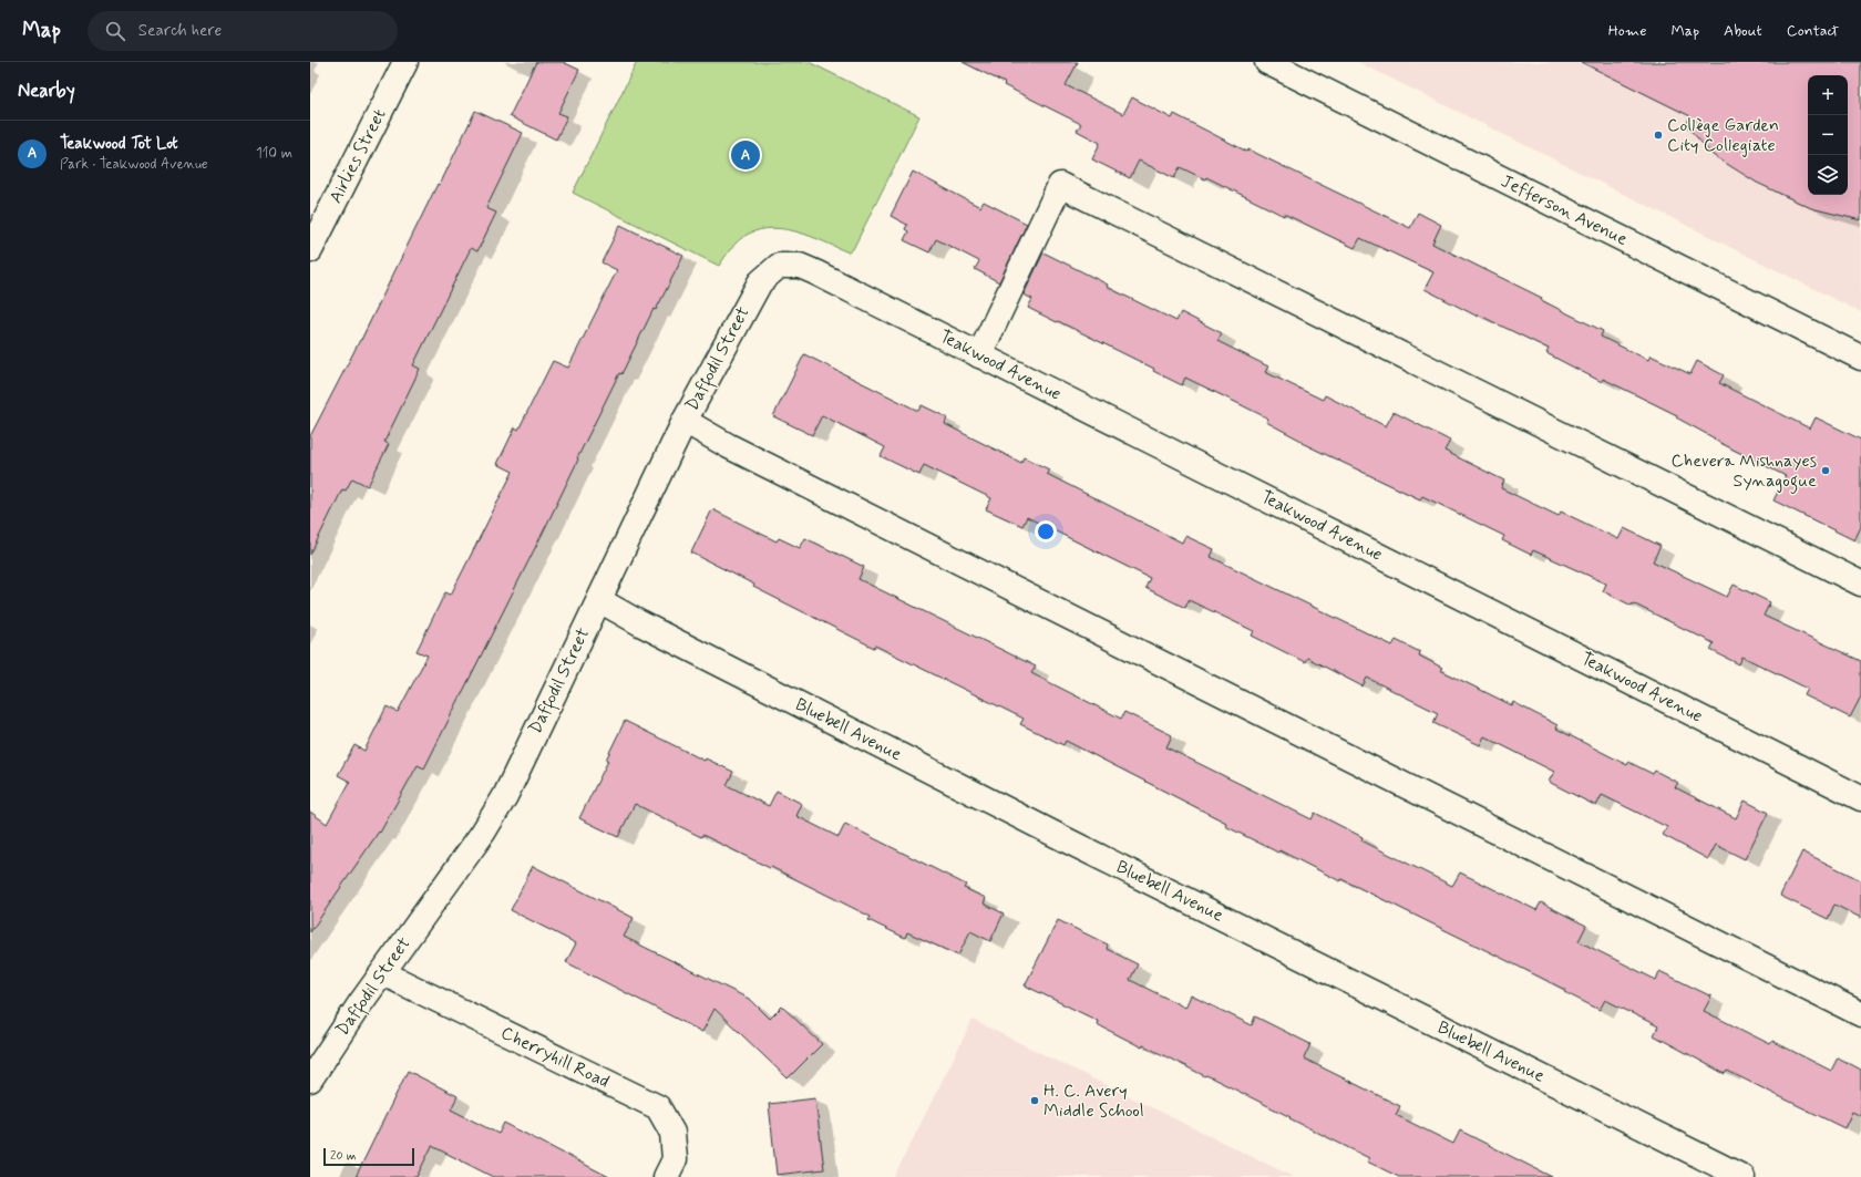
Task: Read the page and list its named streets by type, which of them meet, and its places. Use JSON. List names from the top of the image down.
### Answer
{
  "streets": {
    "street": [
      "Airlies Street",
      "Jefferson Avenue",
      "Daffodil Street",
      "Teakwood Avenue",
      "Bluebell Avenue",
      "Cherryhill Road"
    ]
  },
  "crossings": [
    ["Daffodil Street", "Teakwood Avenue"],
    ["Daffodil Street", "Bluebell Avenue"],
    ["Daffodil Street", "Cherryhill Road"]
  ],
  "places": ["Collège Garden City Collegiate", "Chevera Mishnayes Synagogue", "H. C. Avery Middle School"],
  "scale_bar": "20 m",
  "page": {
    "header": "Map",
    "search": "Search here",
    "nav": [
      "Home",
      "Map",
      "About",
      "Contact"
    ],
    "heading": "Nearby",
    "map_buttons": ["+", "−"],
    "list": [
      {
        "mark": "A",
        "name": "Teakwood Tot Lot",
        "note": "Park · Teakwood Avenue",
        "value": "110 m"
      }
    ],
    "pins": "A",
    "scale": "20 m"
  }
}
